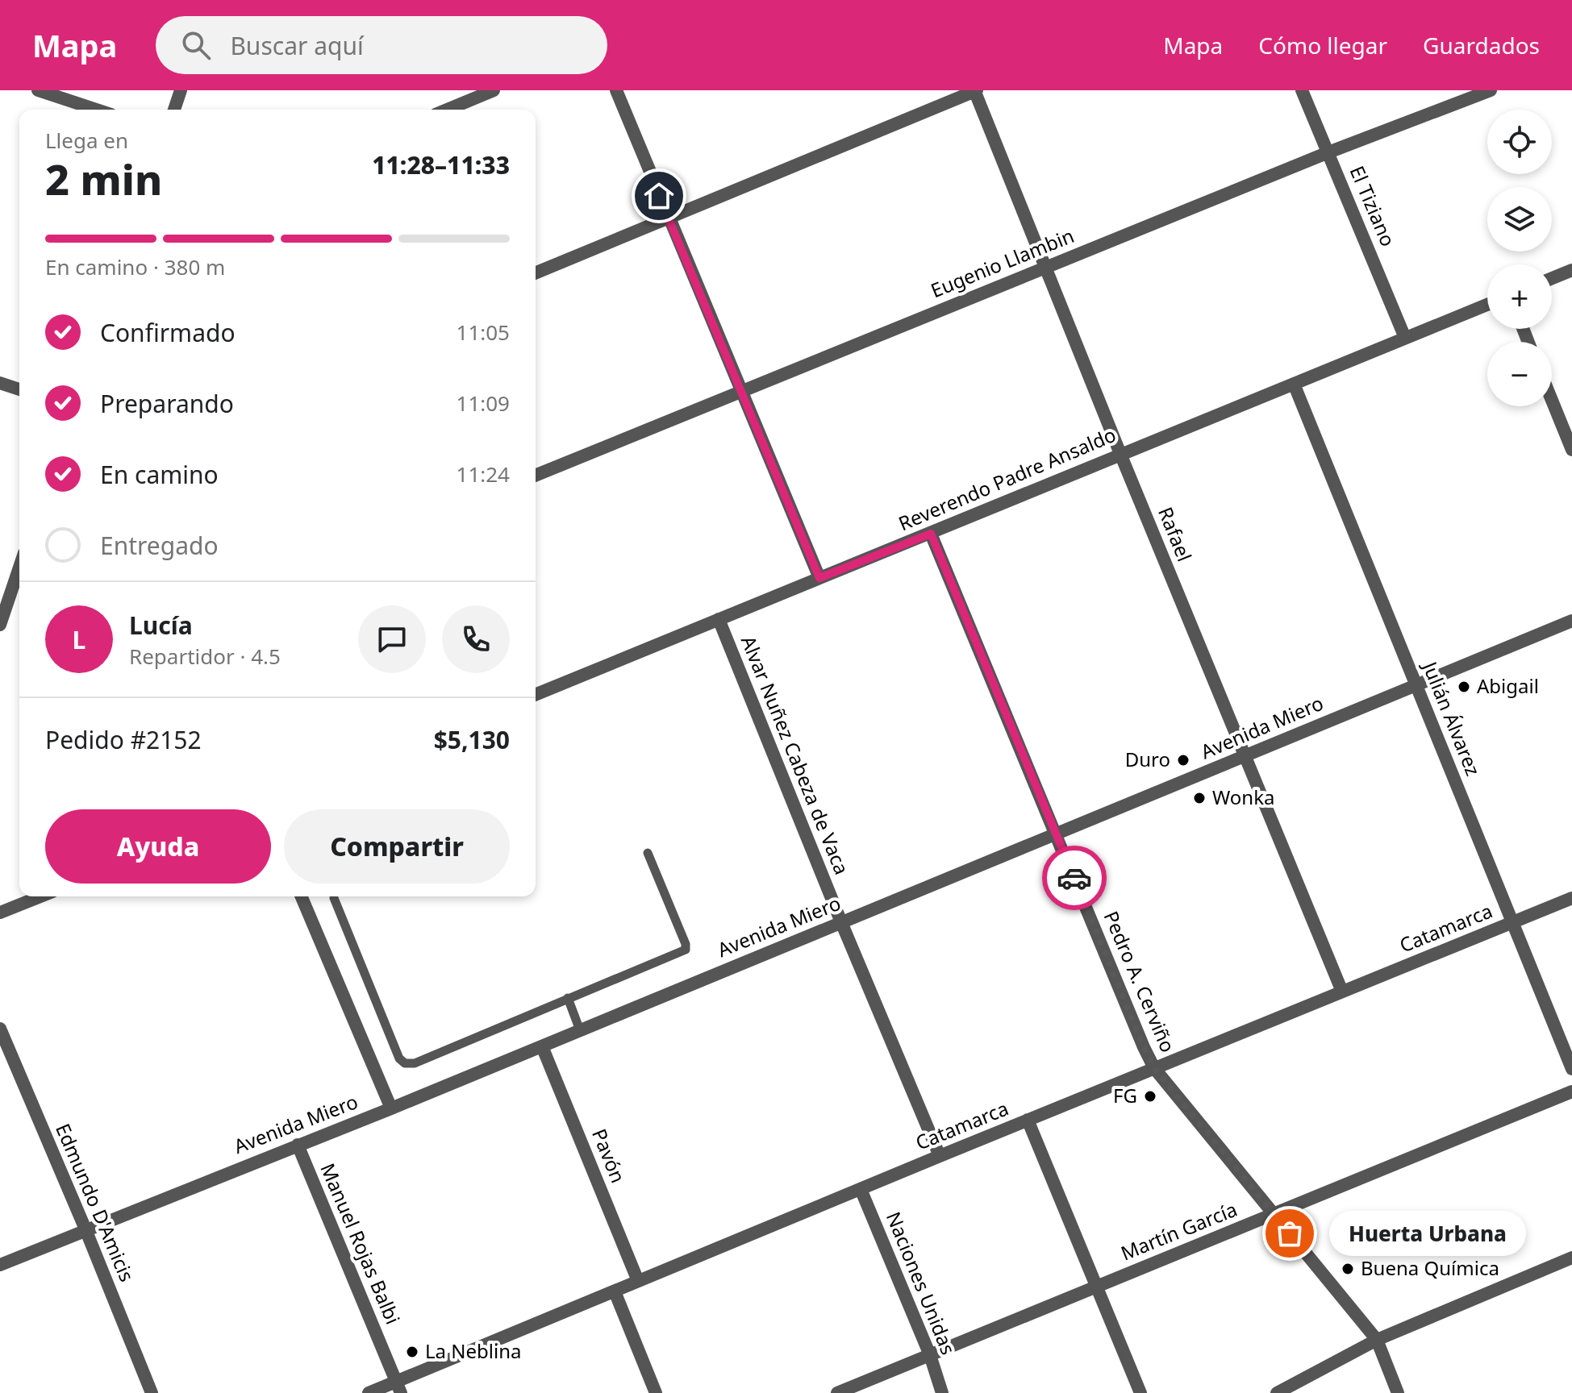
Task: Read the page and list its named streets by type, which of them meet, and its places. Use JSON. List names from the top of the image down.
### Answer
{
  "streets": {
    "street": [
      "El Tiziano",
      "Eugenio Llambin",
      "Reverendo Padre Ansaldo",
      "Rafael",
      "Julián Álvarez",
      "Avenida Miero",
      "Alvar Nuñez Cabeza de Vaca",
      "Catamarca",
      "Pedro A. Cerviño",
      "Pavón",
      "Edmundo D'Amicis",
      "Martín García",
      "Manuel Rojas Balbi",
      "Naciones Unidas"
    ]
  },
  "crossings": [
    ["El Tiziano", "Eugenio Llambin"],
    ["El Tiziano", "Reverendo Padre Ansaldo"],
    ["Eugenio Llambin", "Rafael"],
    ["Reverendo Padre Ansaldo", "Rafael"],
    ["Reverendo Padre Ansaldo", "Julián Álvarez"],
    ["Reverendo Padre Ansaldo", "Alvar Nuñez Cabeza de Vaca"],
    ["Reverendo Padre Ansaldo", "Pedro A. Cerviño"],
    ["Rafael", "Avenida Miero"],
    ["Rafael", "Catamarca"],
    ["Julián Álvarez", "Avenida Miero"],
    ["Julián Álvarez", "Catamarca"],
    ["Avenida Miero", "Alvar Nuñez Cabeza de Vaca"],
    ["Avenida Miero", "Pedro A. Cerviño"],
    ["Avenida Miero", "Pavón"],
    ["Avenida Miero", "Edmundo D'Amicis"],
    ["Avenida Miero", "Manuel Rojas Balbi"],
    ["Alvar Nuñez Cabeza de Vaca", "Catamarca"],
    ["Catamarca", "Pedro A. Cerviño"],
    ["Catamarca", "Pavón"],
    ["Catamarca", "Manuel Rojas Balbi"],
    ["Catamarca", "Naciones Unidas"],
    ["Pedro A. Cerviño", "Martín García"],
    ["Martín García", "Naciones Unidas"]
  ],
  "places": [
    "Abigail",
    "Duro",
    "Wonka",
    "FG",
    "Huerta Urbana",
    "Buena Química",
    "La Neblina"
  ],
  "page": {
    "header": "Mapa",
    "search": "Buscar aquí",
    "nav": ["Mapa", "Cómo llegar", "Guardados"],
    "map_buttons": ["+", "−"],
    "heading": ["2 min", "Llega en", "11:28–11:33"],
    "panel": [
      "Lucía",
      "Repartidor · 4.5",
      "Pedido #2152",
      "$5,130"
    ],
    "bar": "En camino · 380 m",
    "list": [
      ["Confirmado", "11:05"],
      ["Preparando", "11:09"],
      ["En camino", "11:24"],
      "Entregado"
    ],
    "round": "L",
    "buttons": ["Ayuda", "Compartir"],
    "bubble": "Huerta Urbana"
  }
}
